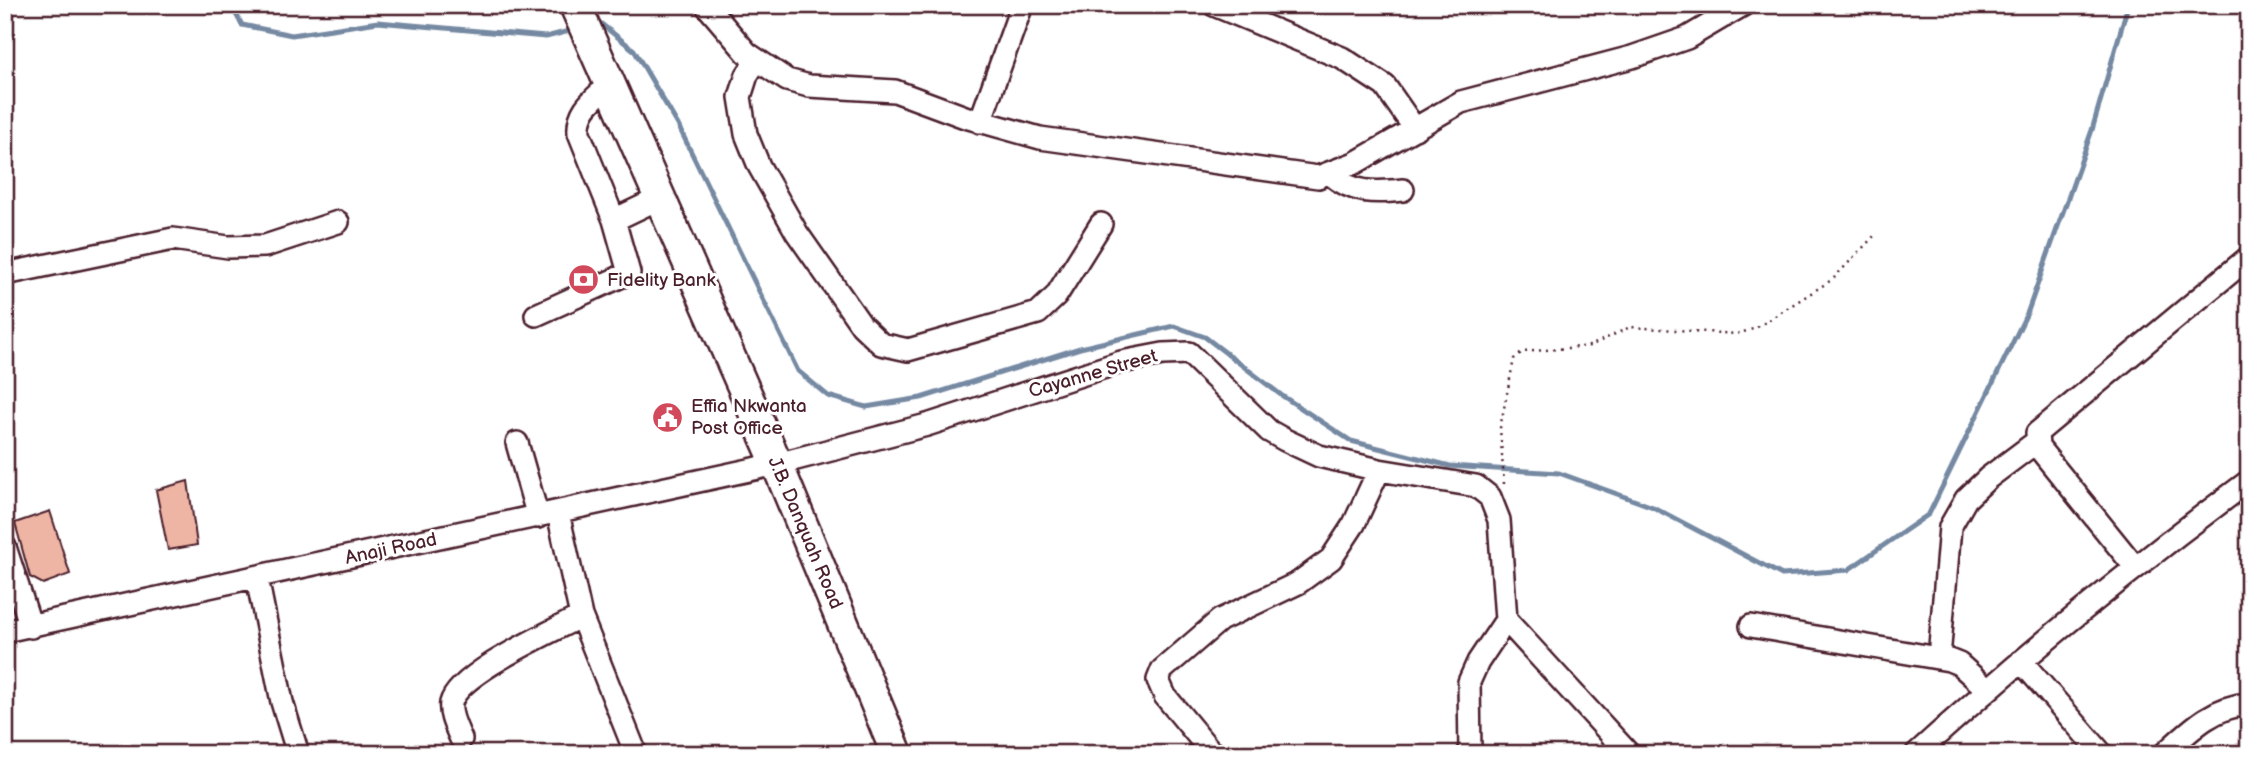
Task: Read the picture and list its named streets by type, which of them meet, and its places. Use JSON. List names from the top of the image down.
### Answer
{
  "streets": {
    "highway": ["J.B. Danquah Road"],
    "street": ["Cayanne Street", "Anaji Road"]
  },
  "crossings": [
    ["Cayanne Street", "J.B. Danquah Road"],
    ["Cayanne Street", "Anaji Road"],
    ["J.B. Danquah Road", "Anaji Road"]
  ],
  "places": {
    "bank": ["Fidelity Bank"],
    "public building": ["Effia Nkwanta Post Office"]
  }
}
